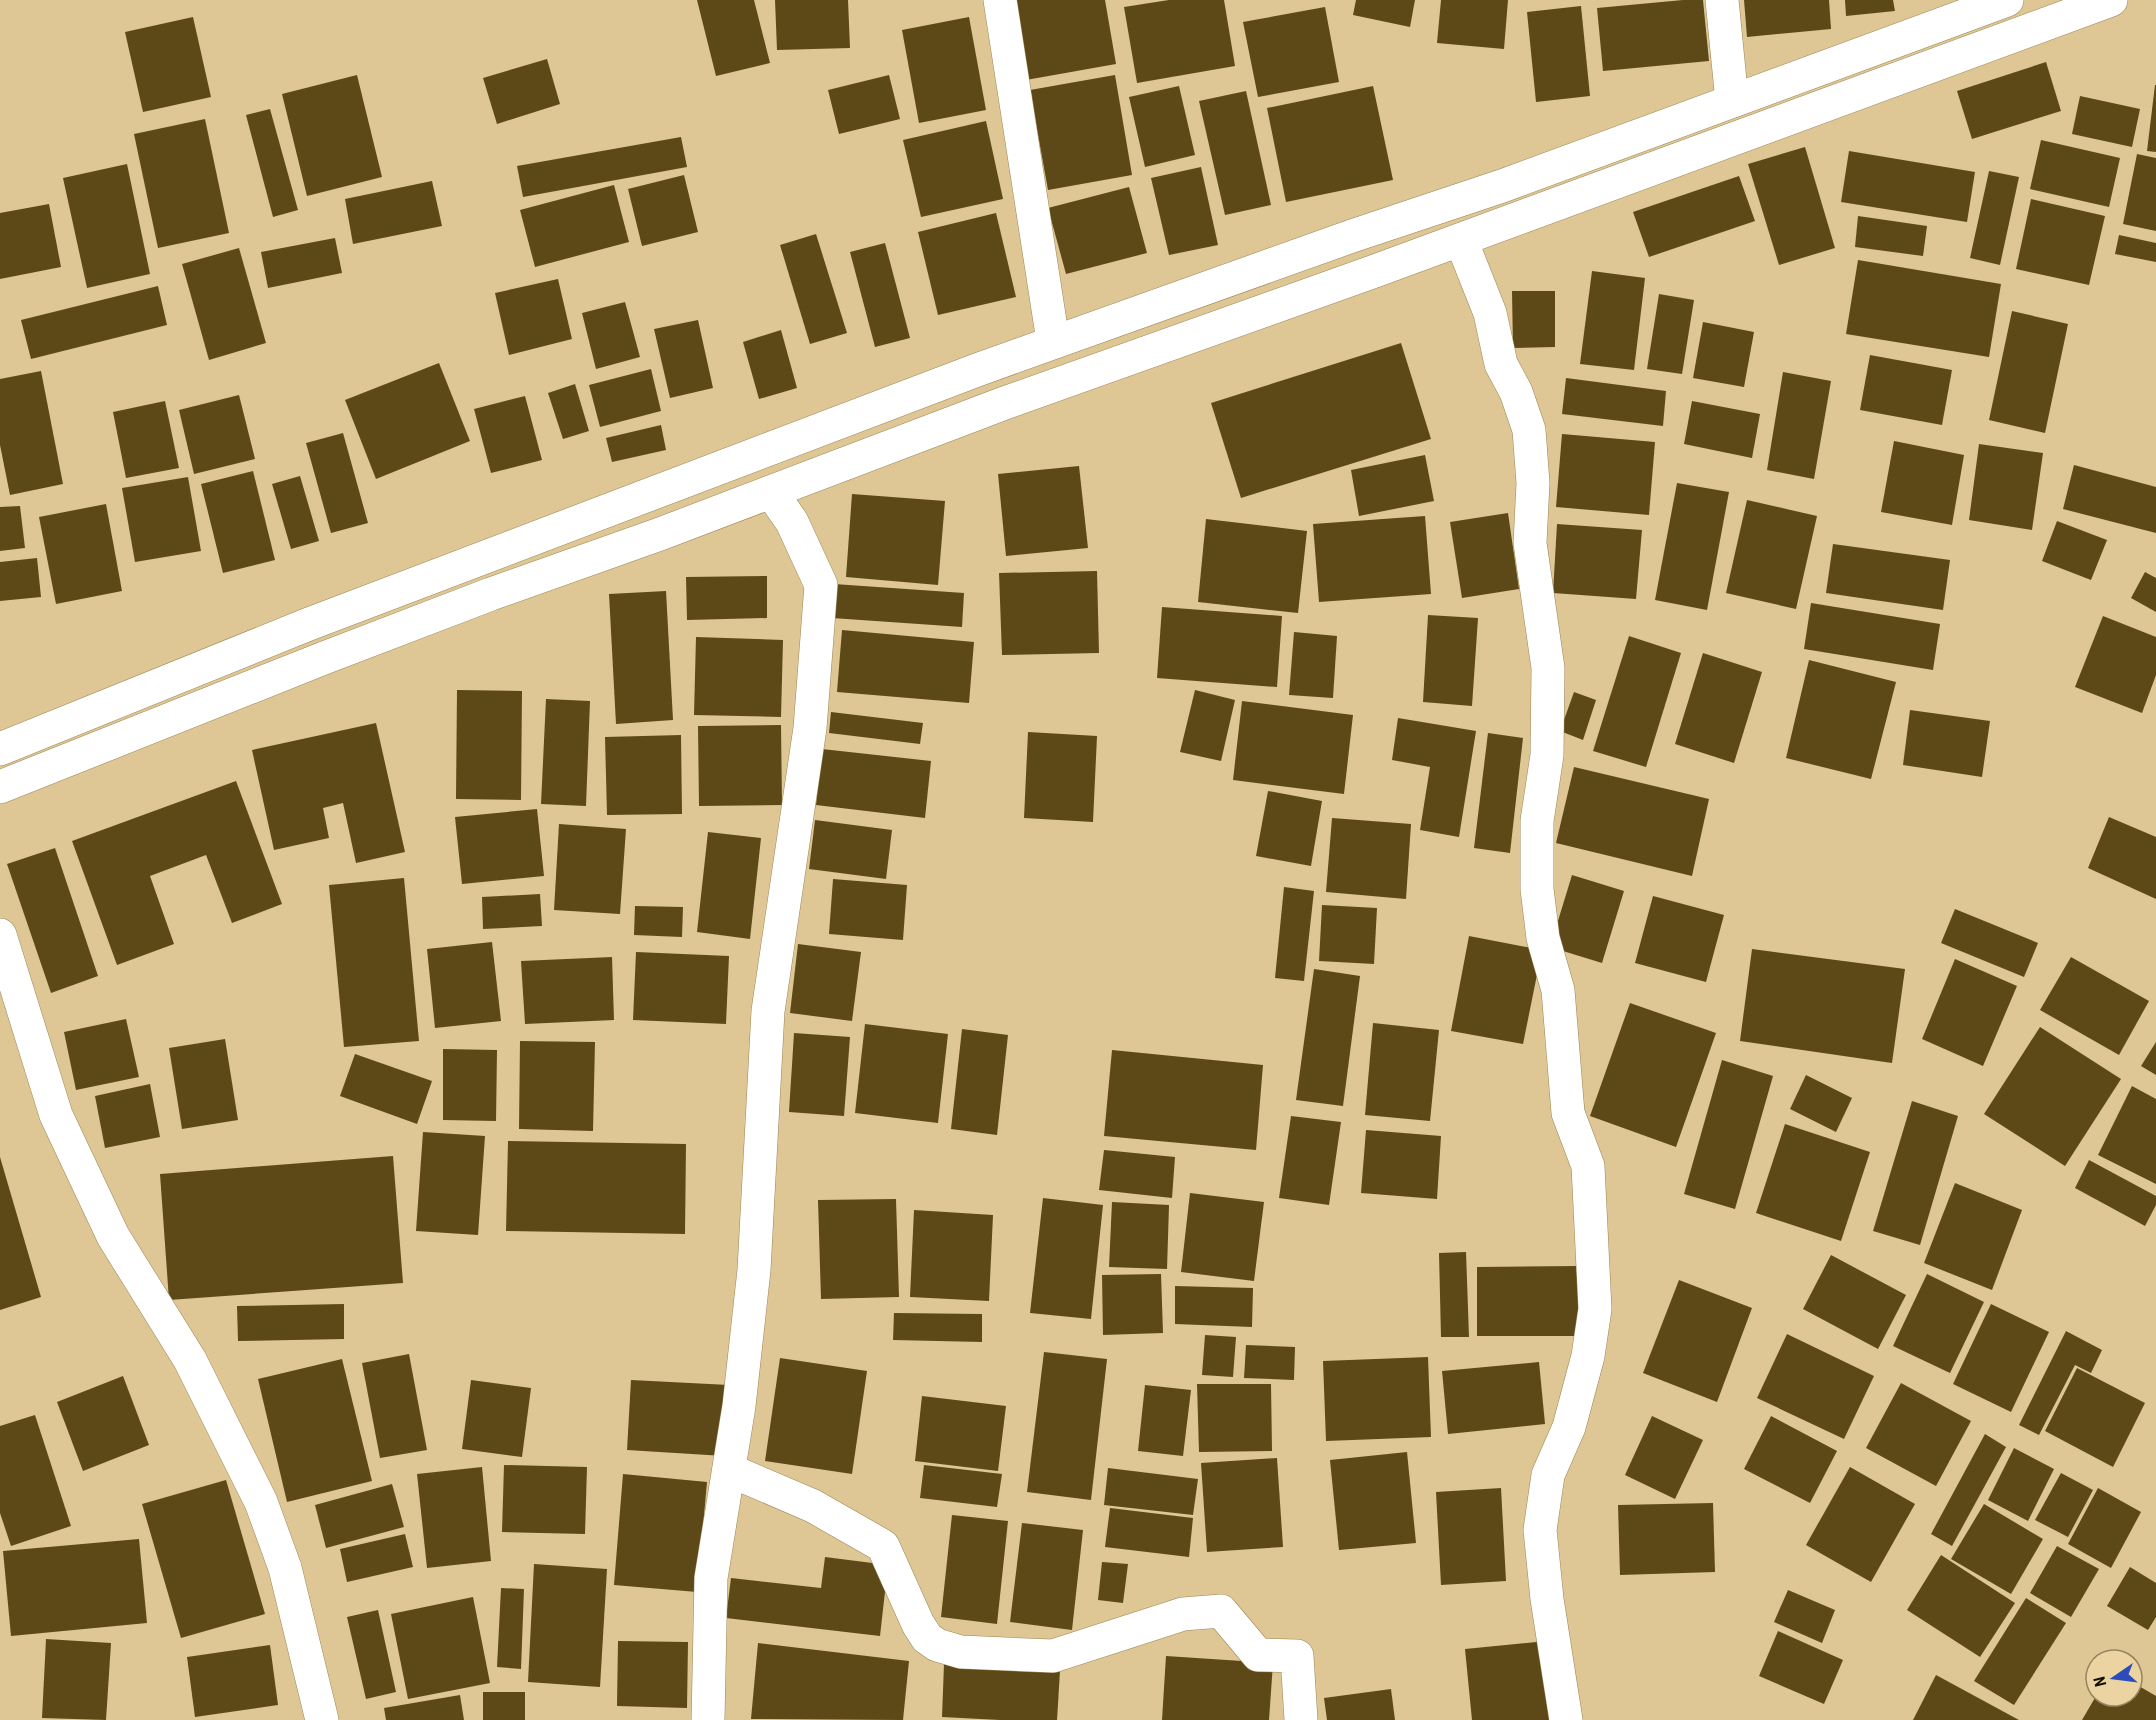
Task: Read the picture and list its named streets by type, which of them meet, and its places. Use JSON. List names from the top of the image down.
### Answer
{
  "north": "left"
}
